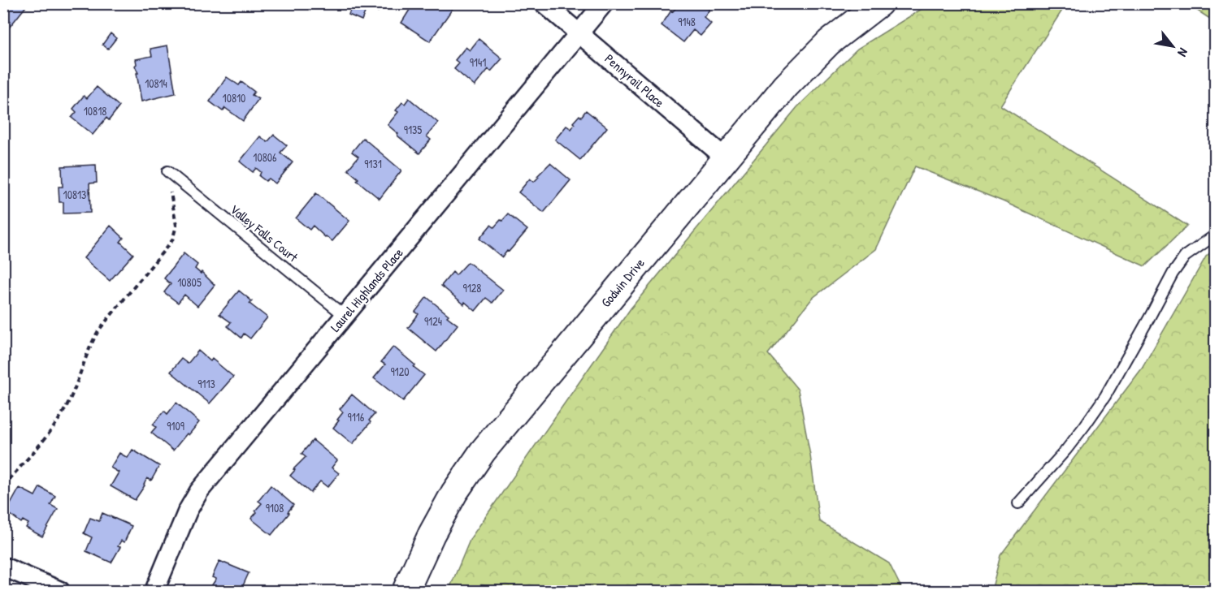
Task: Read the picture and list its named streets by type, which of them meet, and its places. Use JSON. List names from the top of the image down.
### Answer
{
  "streets": {
    "street": ["Pennyrail Place", "Godwin Drive", "Laurel Highlands Place"],
    "lane": ["Valley Falls Court"]
  },
  "crossings": [
    ["Pennyrail Place", "Godwin Drive"],
    ["Pennyrail Place", "Laurel Highlands Place"],
    ["Valley Falls Court", "Laurel Highlands Place"]
  ],
  "house_numbers": [
    "9148",
    "9141",
    "10814",
    "10810",
    "10818",
    "9135",
    "10806",
    "9131",
    "10813",
    "10805",
    "9128",
    "9124",
    "9120",
    "9113",
    "9116",
    "9109",
    "9108"
  ],
  "north": "bottom right"
}
